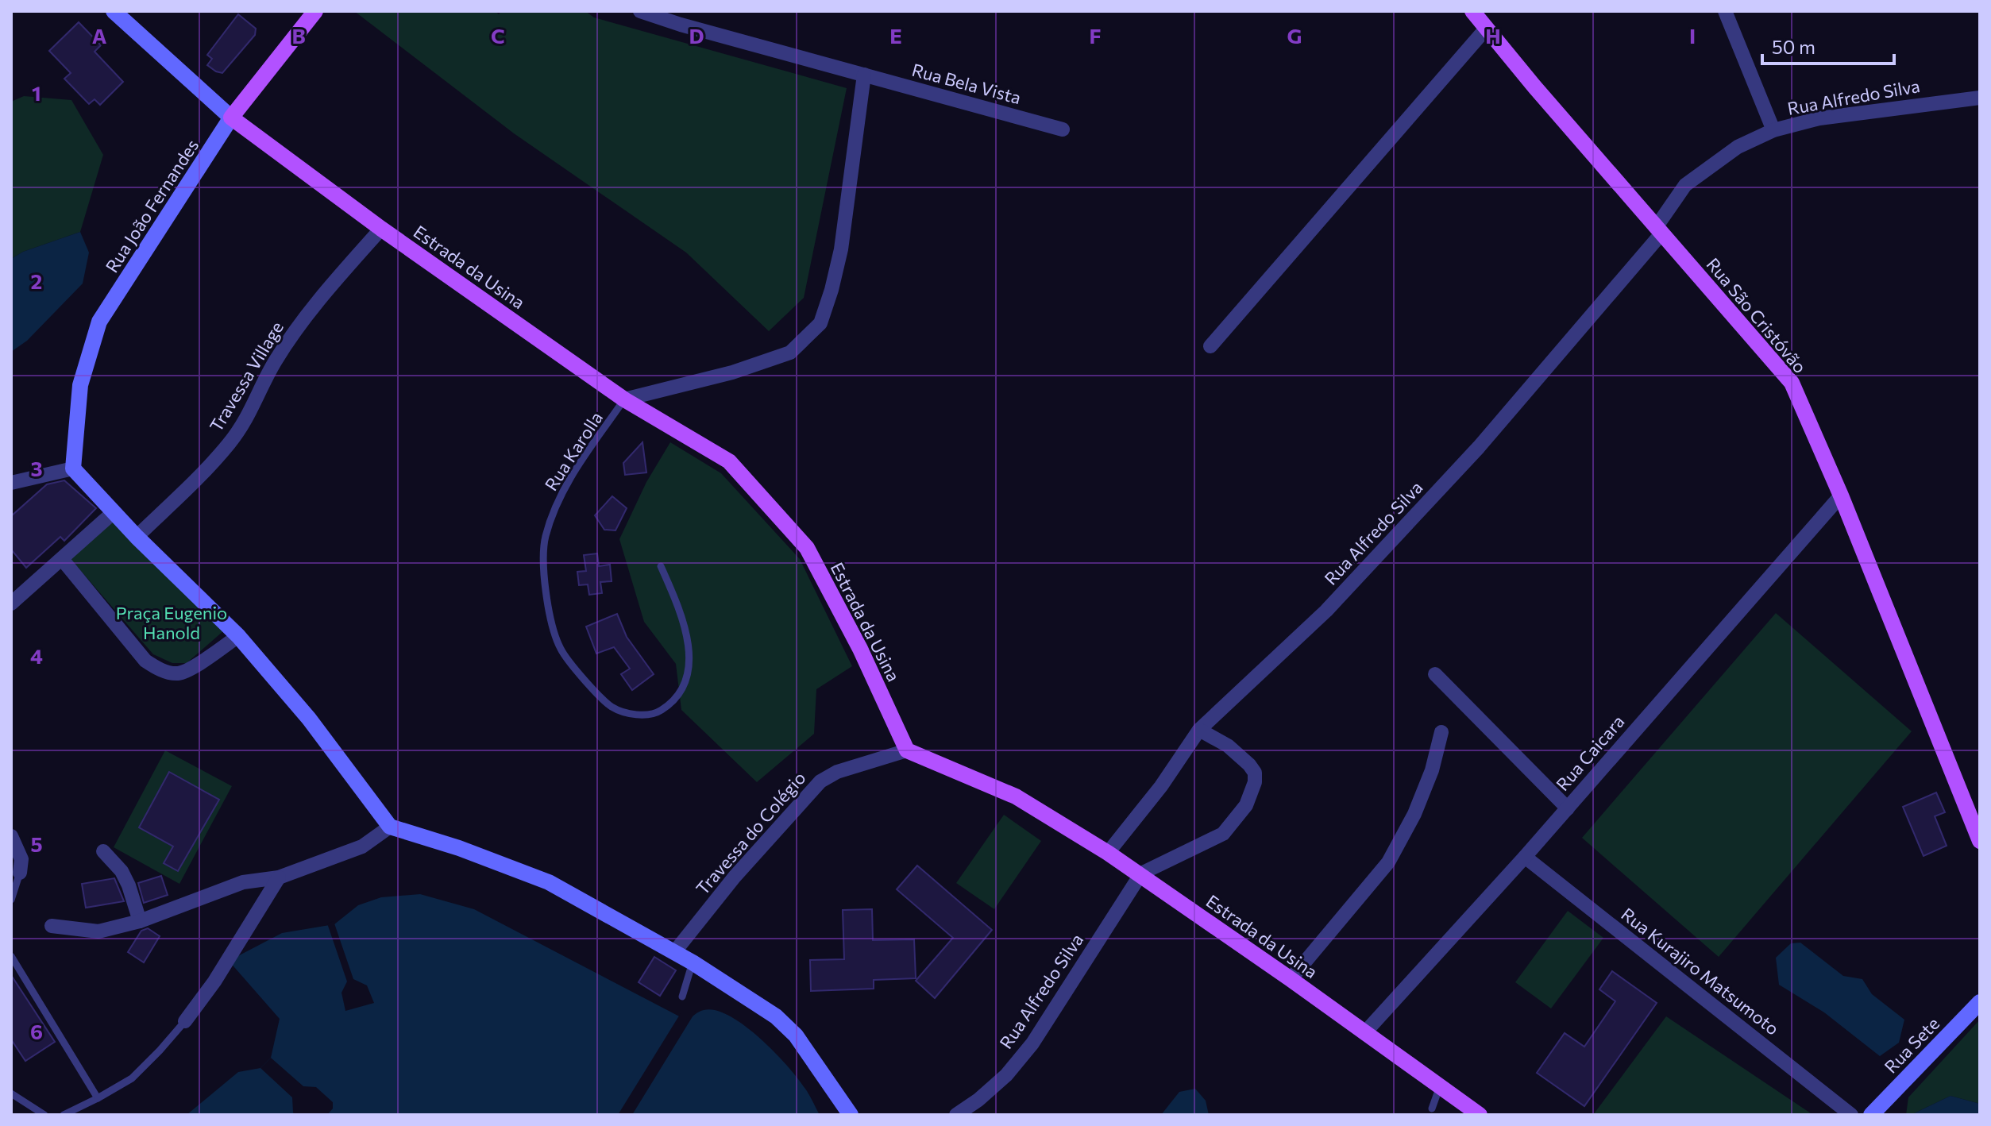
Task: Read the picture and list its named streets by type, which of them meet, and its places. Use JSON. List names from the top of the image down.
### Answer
{
  "streets": {
    "main road": ["Estrada da Usina", "Rua São Cristóvão"],
    "street": [
      "Rua Bela Vista",
      "Rua Alfredo Silva",
      "Rua João Fernandes",
      "Travessa Village",
      "Rua Caicara",
      "Travessa do Colégio",
      "Rua Kurajiro Matsumoto",
      "Rua Sete"
    ],
    "lane": ["Rua Karolla"]
  },
  "crossings": [
    ["Rua Alfredo Silva", "Estrada da Usina"],
    ["Rua Alfredo Silva", "Rua São Cristóvão"],
    ["Rua João Fernandes", "Estrada da Usina"],
    ["Estrada da Usina", "Travessa Village"],
    ["Estrada da Usina", "Rua Karolla"],
    ["Estrada da Usina", "Rua Caicara"],
    ["Estrada da Usina", "Travessa do Colégio"],
    ["Rua São Cristóvão", "Rua Caicara"],
    ["Rua Caicara", "Rua Kurajiro Matsumoto"]
  ],
  "parks": ["Praça Eugenio Hanold"],
  "scale_bar": "50 m",
  "grid": {
    "columns": [
      "A",
      "B",
      "C",
      "D",
      "E",
      "F",
      "G",
      "H",
      "I"
    ],
    "rows": [
      "1",
      "2",
      "3",
      "4",
      "5",
      "6"
    ]
  }
}
